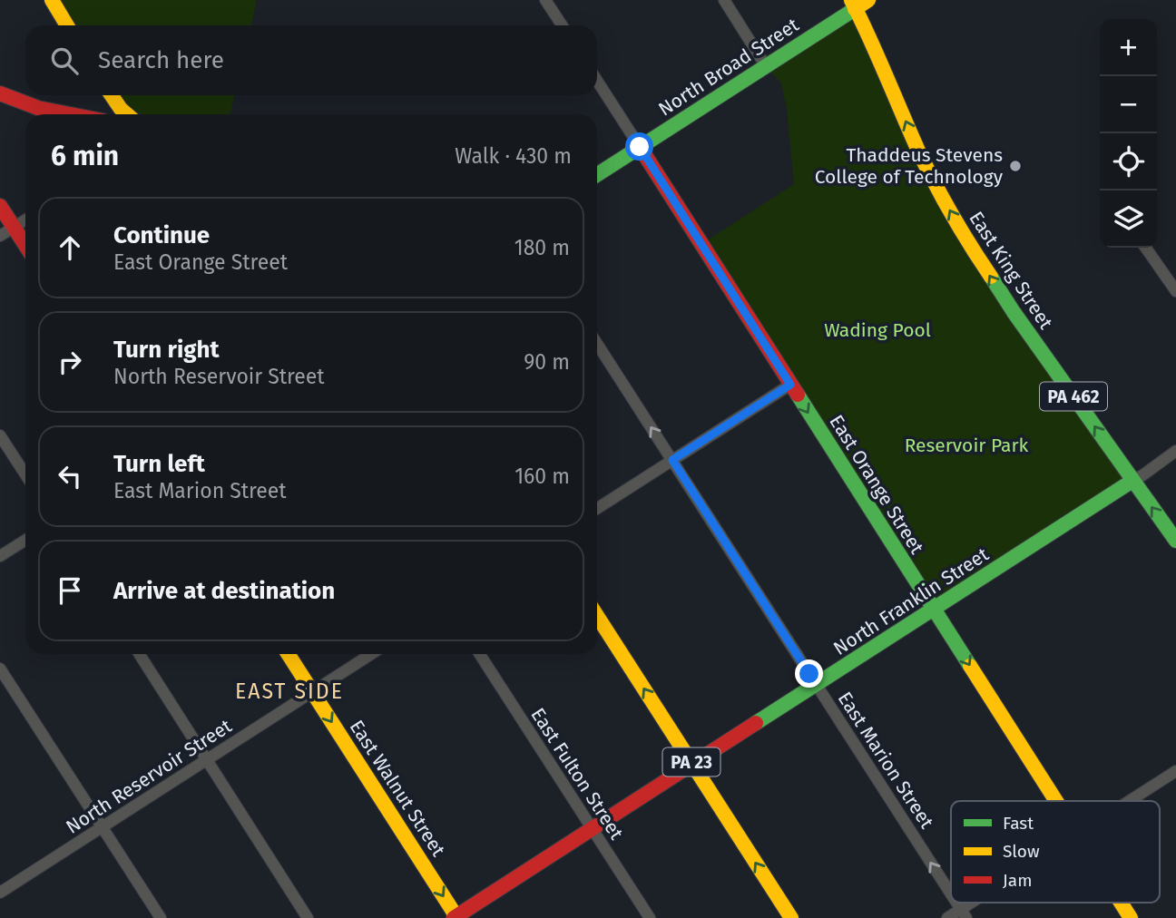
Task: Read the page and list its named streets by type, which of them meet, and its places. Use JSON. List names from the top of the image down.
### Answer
{
  "streets": {
    "main road": [
      "North Broad Street",
      "East King Street",
      "PA 462",
      "East Orange Street",
      "North Franklin Street",
      "PA 23",
      "East Walnut Street"
    ],
    "street": ["East Marion Street", "East Fulton Street", "North Reservoir Street"]
  },
  "crossings": [
    ["North Broad Street", "East King Street"],
    ["North Broad Street", "East Orange Street"],
    ["East King Street", "North Franklin Street"],
    ["East Orange Street", "North Franklin Street"],
    ["North Franklin Street", "East Marion Street"],
    ["North Franklin Street", "PA 23"],
    ["North Franklin Street", "East Fulton Street"],
    ["North Franklin Street", "East Walnut Street"],
    ["North Reservoir Street", "East Walnut Street"]
  ],
  "one_way": [
    "East King Street",
    "East Orange Street",
    "East Marion Street",
    "East Walnut Street"
  ],
  "districts": ["EAST SIDE"],
  "parks": ["Wading Pool", "Reservoir Park"],
  "places": ["Thaddeus Stevens College of Technology"],
  "legend": ["Fast", "Slow", "Jam"],
  "page": {
    "map_buttons": ["+", "−"],
    "search": "Search here",
    "heading": ["6 min", "Walk · 430 m"],
    "list": [
      ["Continue", "East Orange Street", "180 m"],
      ["Turn right", "North Reservoir Street", "90 m"],
      ["Turn left", "East Marion Street", "160 m"],
      "Arrive at destination"
    ]
  }
}
